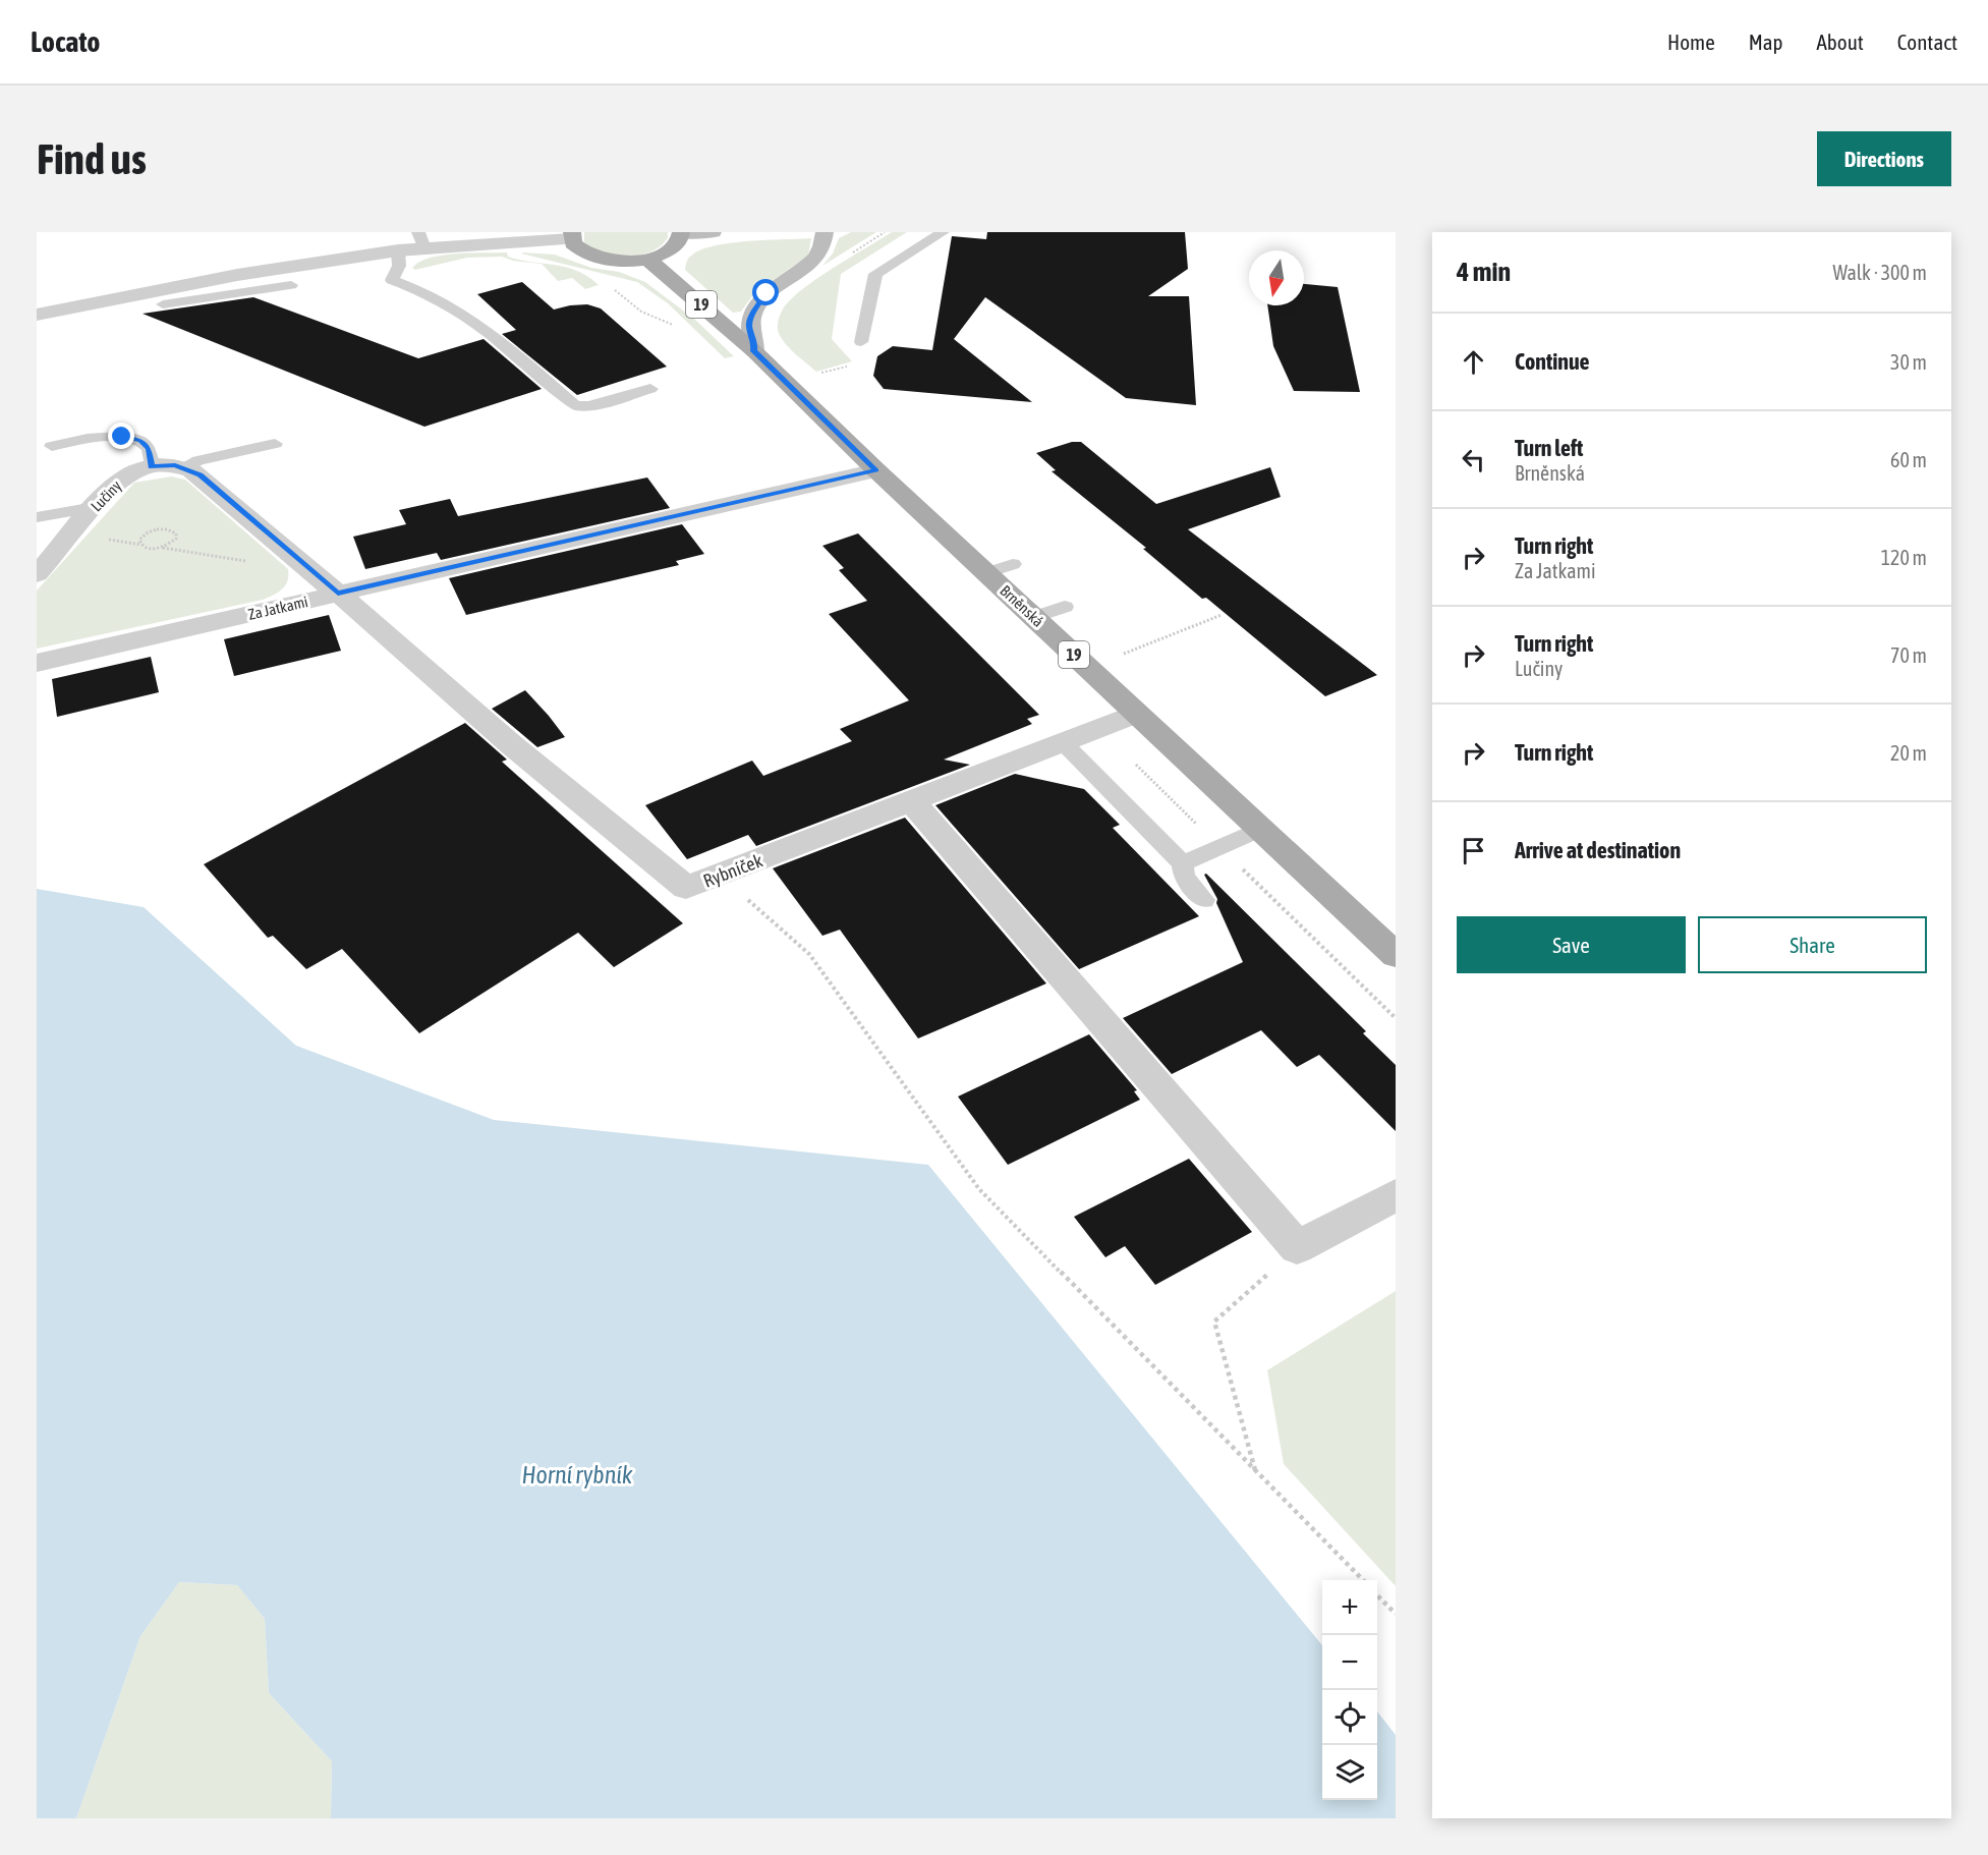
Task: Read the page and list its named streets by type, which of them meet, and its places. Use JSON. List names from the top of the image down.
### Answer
{
  "streets": {
    "main road": ["19", "Brněnská"],
    "street": ["Lučiny", "Za Jatkami", "Rybníček"]
  },
  "crossings": [
    ["Lučiny", "Za Jatkami"],
    ["Lučiny", "Rybníček"],
    ["Brněnská", "Za Jatkami"],
    ["Brněnská", "Rybníček"],
    ["Za Jatkami", "Rybníček"]
  ],
  "water": ["Horní rybník"],
  "north": "bottom",
  "page": {
    "header": "Locato",
    "nav": [
      "Home",
      "Map",
      "About",
      "Contact"
    ],
    "buttons": [
      "Directions",
      ["Save", "Share"]
    ],
    "title": "Find us",
    "heading": ["4 min", "Walk · 300 m"],
    "list": [
      ["Continue", "30 m"],
      ["Turn left", "Brněnská", "60 m"],
      ["Turn right", "Za Jatkami", "120 m"],
      ["Turn right", "Lučiny", "70 m"],
      ["Turn right", "20 m"],
      "Arrive at destination"
    ],
    "map_buttons": ["+", "−"]
  }
}
